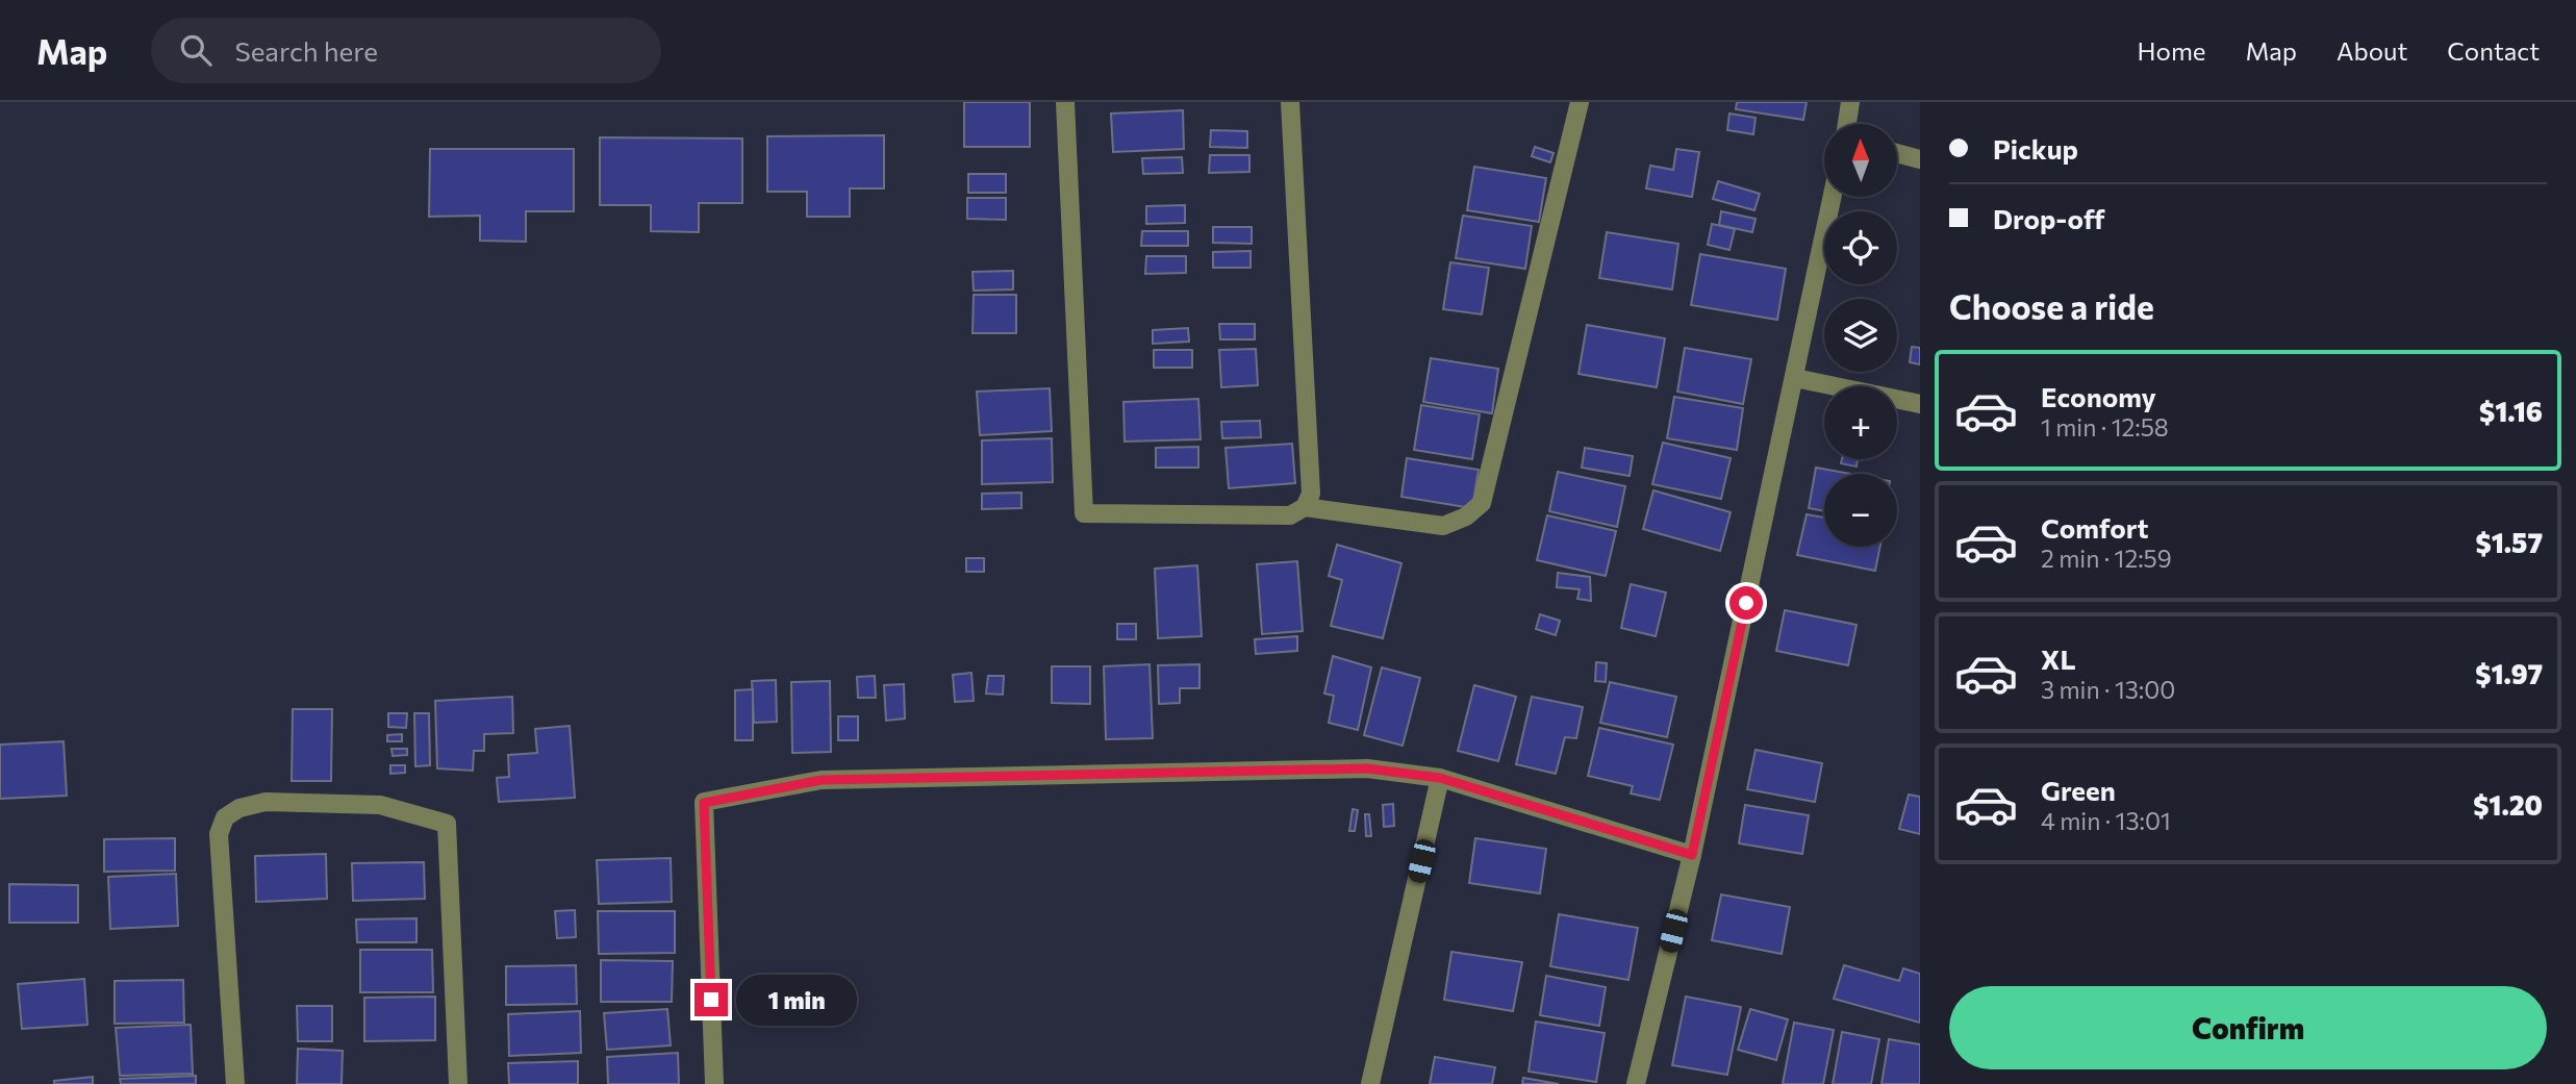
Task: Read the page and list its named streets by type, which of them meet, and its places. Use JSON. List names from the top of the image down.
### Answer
{
  "north": "top",
  "page": {
    "header": "Map",
    "search": "Search here",
    "nav": [
      "Home",
      "Map",
      "About",
      "Contact"
    ],
    "banner": ["Pickup", "Drop-off"],
    "map_buttons": ["+", "−"],
    "heading": "Choose a ride",
    "list": [
      {
        "name": "Economy",
        "note": "1 min · 12:58",
        "value": "$1.16"
      },
      {
        "name": "Comfort",
        "note": "2 min · 12:59",
        "value": "$1.57"
      },
      {
        "name": "XL",
        "note": "3 min · 13:00",
        "value": "$1.97"
      },
      {
        "name": "Green",
        "note": "4 min · 13:01",
        "value": "$1.20"
      }
    ],
    "buttons": "Confirm",
    "bubble": "1 min"
  }
}
